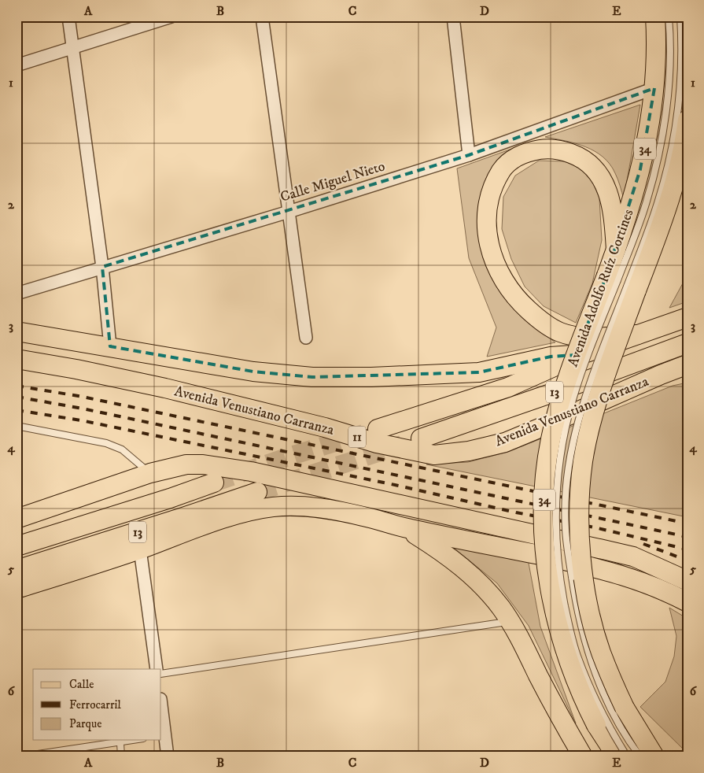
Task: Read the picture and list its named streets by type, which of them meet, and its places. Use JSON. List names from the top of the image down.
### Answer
{
  "streets": {
    "main road": [
      "34",
      "Avenida Adolfo Ruíz Cortines",
      "13",
      "Avenida Venustiano Carranza",
      "11"
    ],
    "street": ["Calle Miguel Nieto"]
  },
  "crossings": [
    ["Calle Miguel Nieto", "Avenida Adolfo Ruíz Cortines"]
  ],
  "legend": ["Calle", "Ferrocarril", "Parque"],
  "grid": {
    "columns": [
      "A",
      "B",
      "C",
      "D",
      "E"
    ],
    "rows": [
      "1",
      "2",
      "3",
      "4",
      "5",
      "6"
    ]
  }
}
